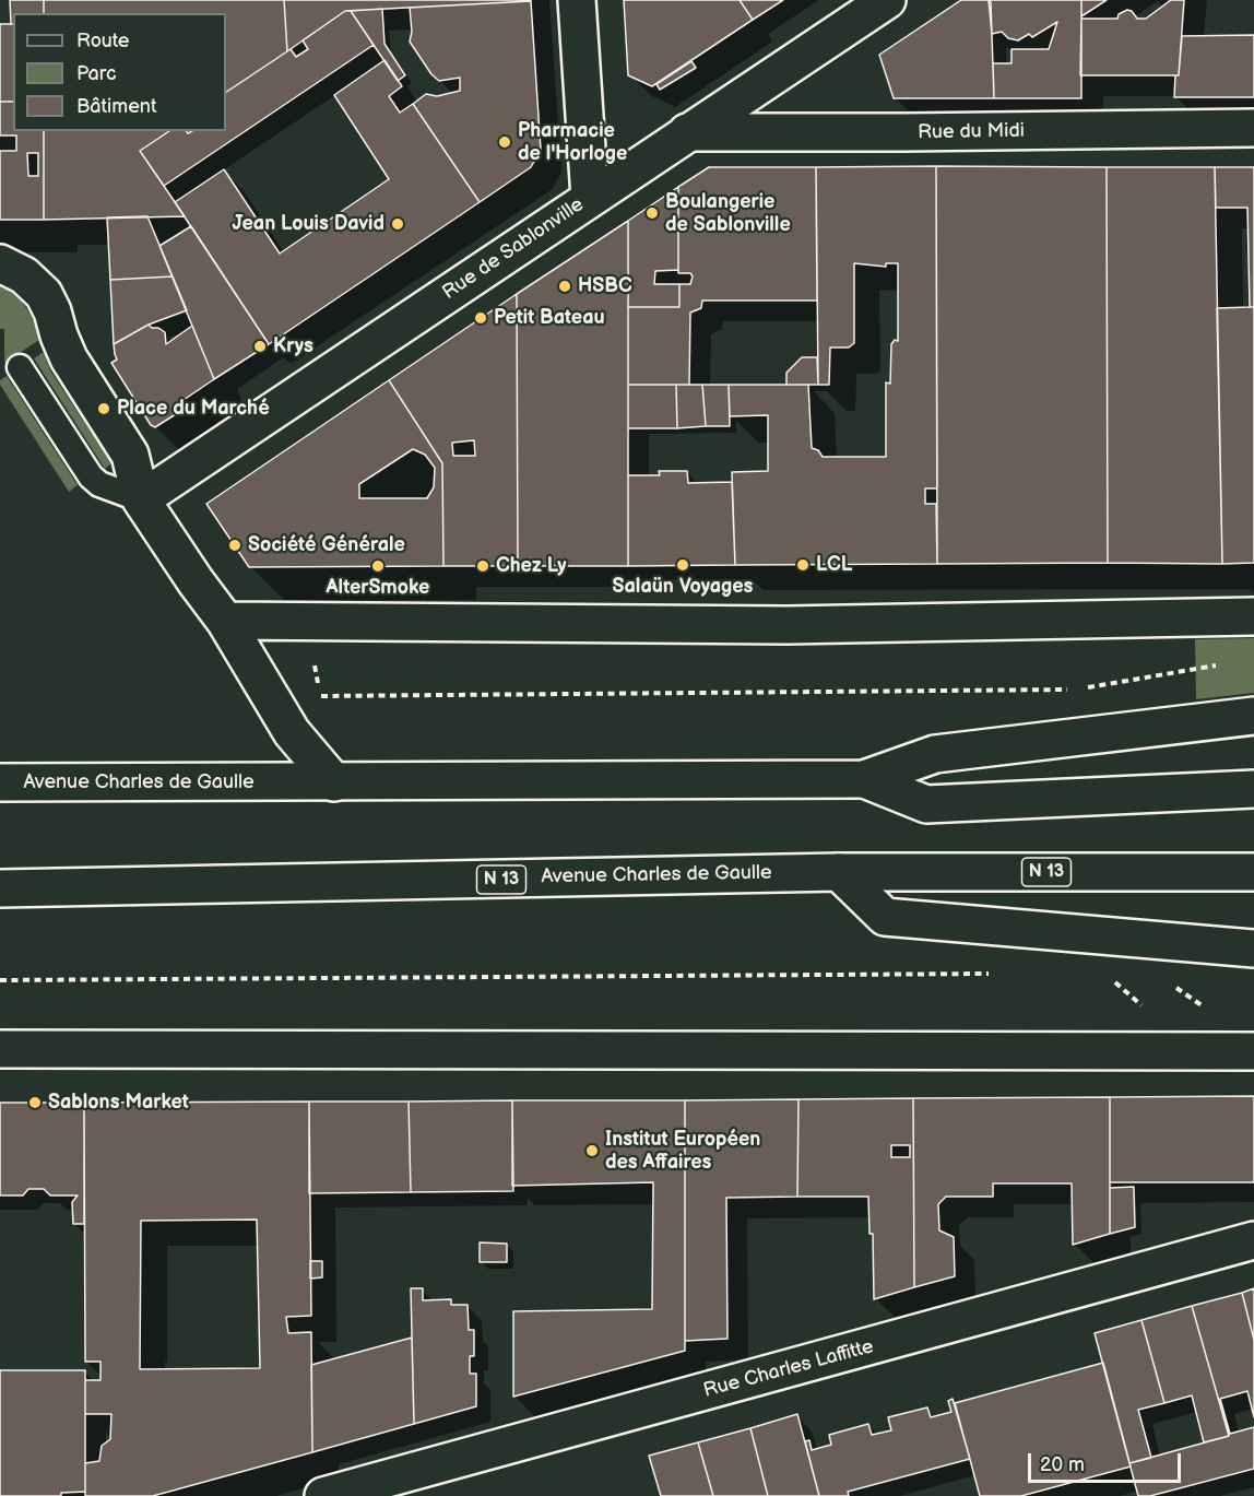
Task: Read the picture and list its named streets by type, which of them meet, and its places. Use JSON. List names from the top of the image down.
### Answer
{
  "streets": {
    "main road": [
      "Rue du Midi",
      "Rue de Sablonville",
      "Avenue Charles de Gaulle",
      "N 13",
      "Rue Charles Laffitte"
    ]
  },
  "crossings": [
    ["Rue du Midi", "Rue de Sablonville"],
    ["Avenue Charles de Gaulle", "N 13"]
  ],
  "places": [
    "Pharmacie de l'Horloge",
    "Boulangerie de Sablonville",
    "Jean Louis David",
    "HSBC",
    "Petit Bateau",
    "Krys",
    "Place du Marché",
    "Société Générale",
    "Salaün Voyages",
    "LCL",
    "AlterSmoke",
    "Chez Ly",
    "Sablons Market",
    "Institut Européen des Affaires"
  ],
  "legend": ["Route", "Parc", "Bâtiment"],
  "scale_bar": "20 m"
}
